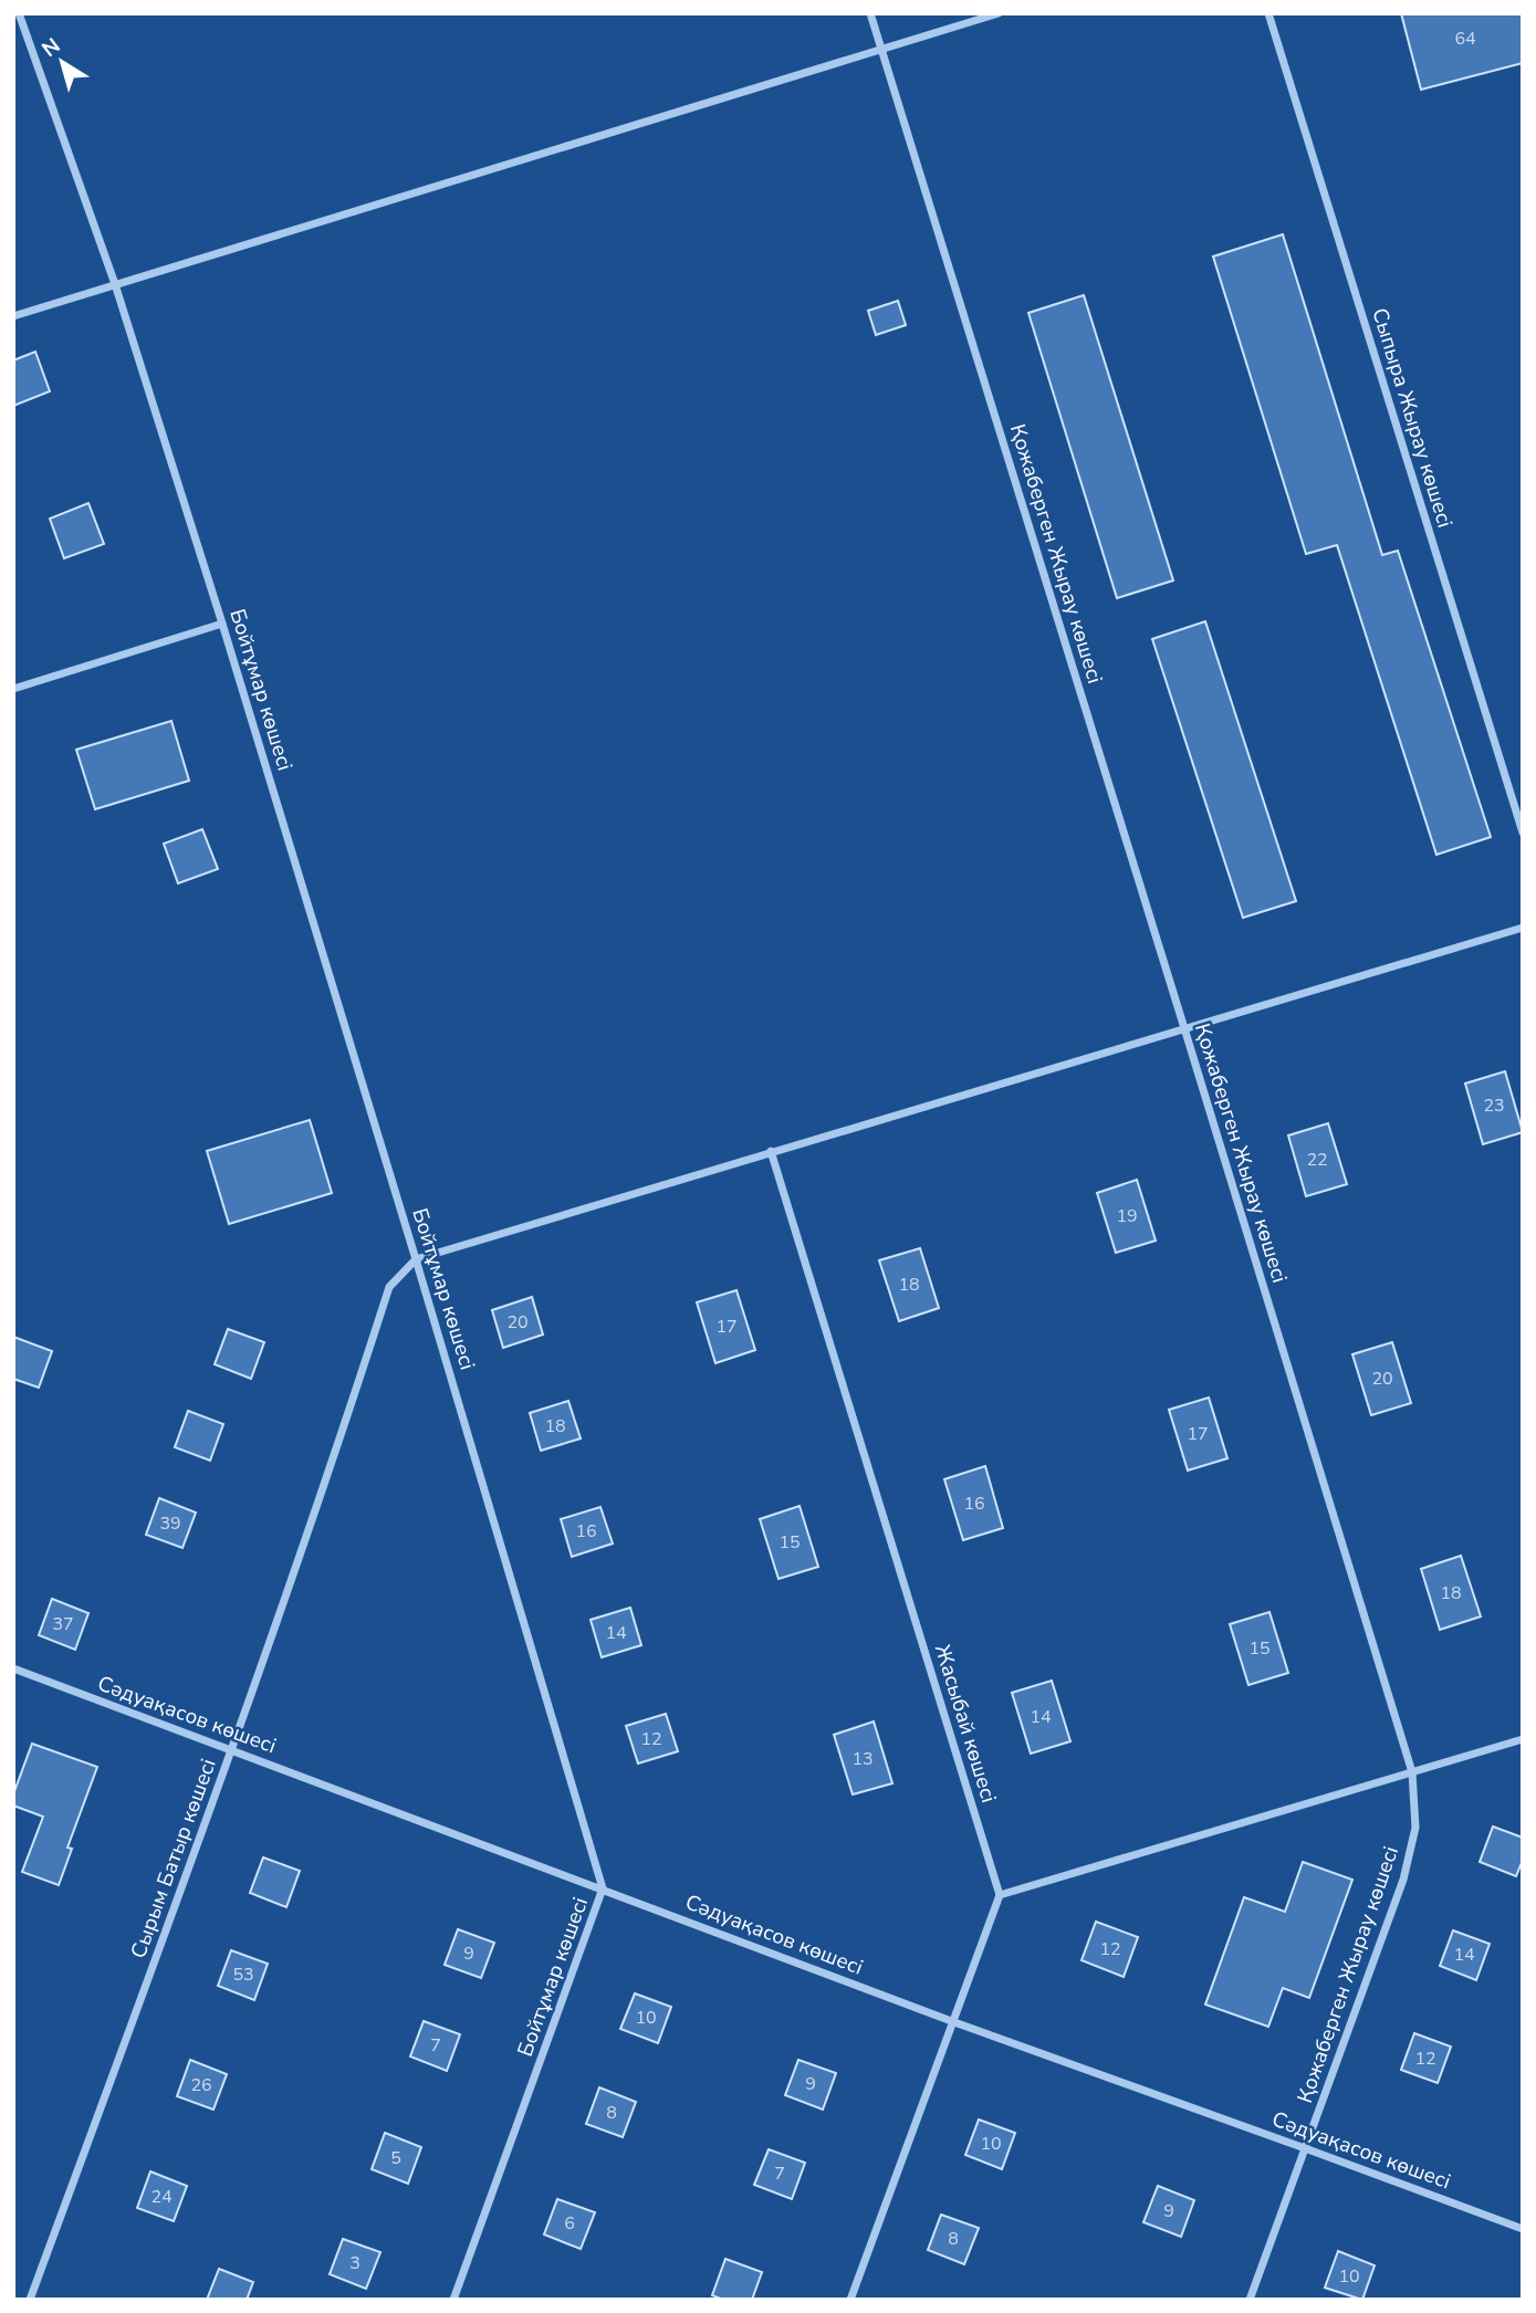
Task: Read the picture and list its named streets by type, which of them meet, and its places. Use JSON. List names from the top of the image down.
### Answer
{
  "streets": {
    "street": [
      "Сыпыра Жырау көшесі",
      "Қожаберген Жырау көшесі",
      "Бойтұмар көшесі",
      "Сәдуақасов көшесі",
      "Жасыбай көшесі",
      "Сырым Батыр көшесі"
    ]
  },
  "crossings": [
    ["Қожаберген Жырау көшесі", "Сәдуақасов көшесі"],
    ["Бойтұмар көшесі", "Сәдуақасов көшесі"],
    ["Бойтұмар көшесі", "Сырым Батыр көшесі"],
    ["Сәдуақасов көшесі", "Сырым Батыр көшесі"]
  ],
  "house_numbers": [
    "64",
    "23",
    "22",
    "19",
    "18",
    "20",
    "17",
    "20",
    "18",
    "17",
    "16",
    "39",
    "16",
    "15",
    "18",
    "37",
    "14",
    "15",
    "14",
    "12",
    "13",
    "12",
    "9",
    "14",
    "53",
    "10",
    "7",
    "12",
    "9",
    "26",
    "8",
    "10",
    "5",
    "7",
    "24",
    "9",
    "6",
    "8",
    "3",
    "10"
  ],
  "north": "top left"
}
